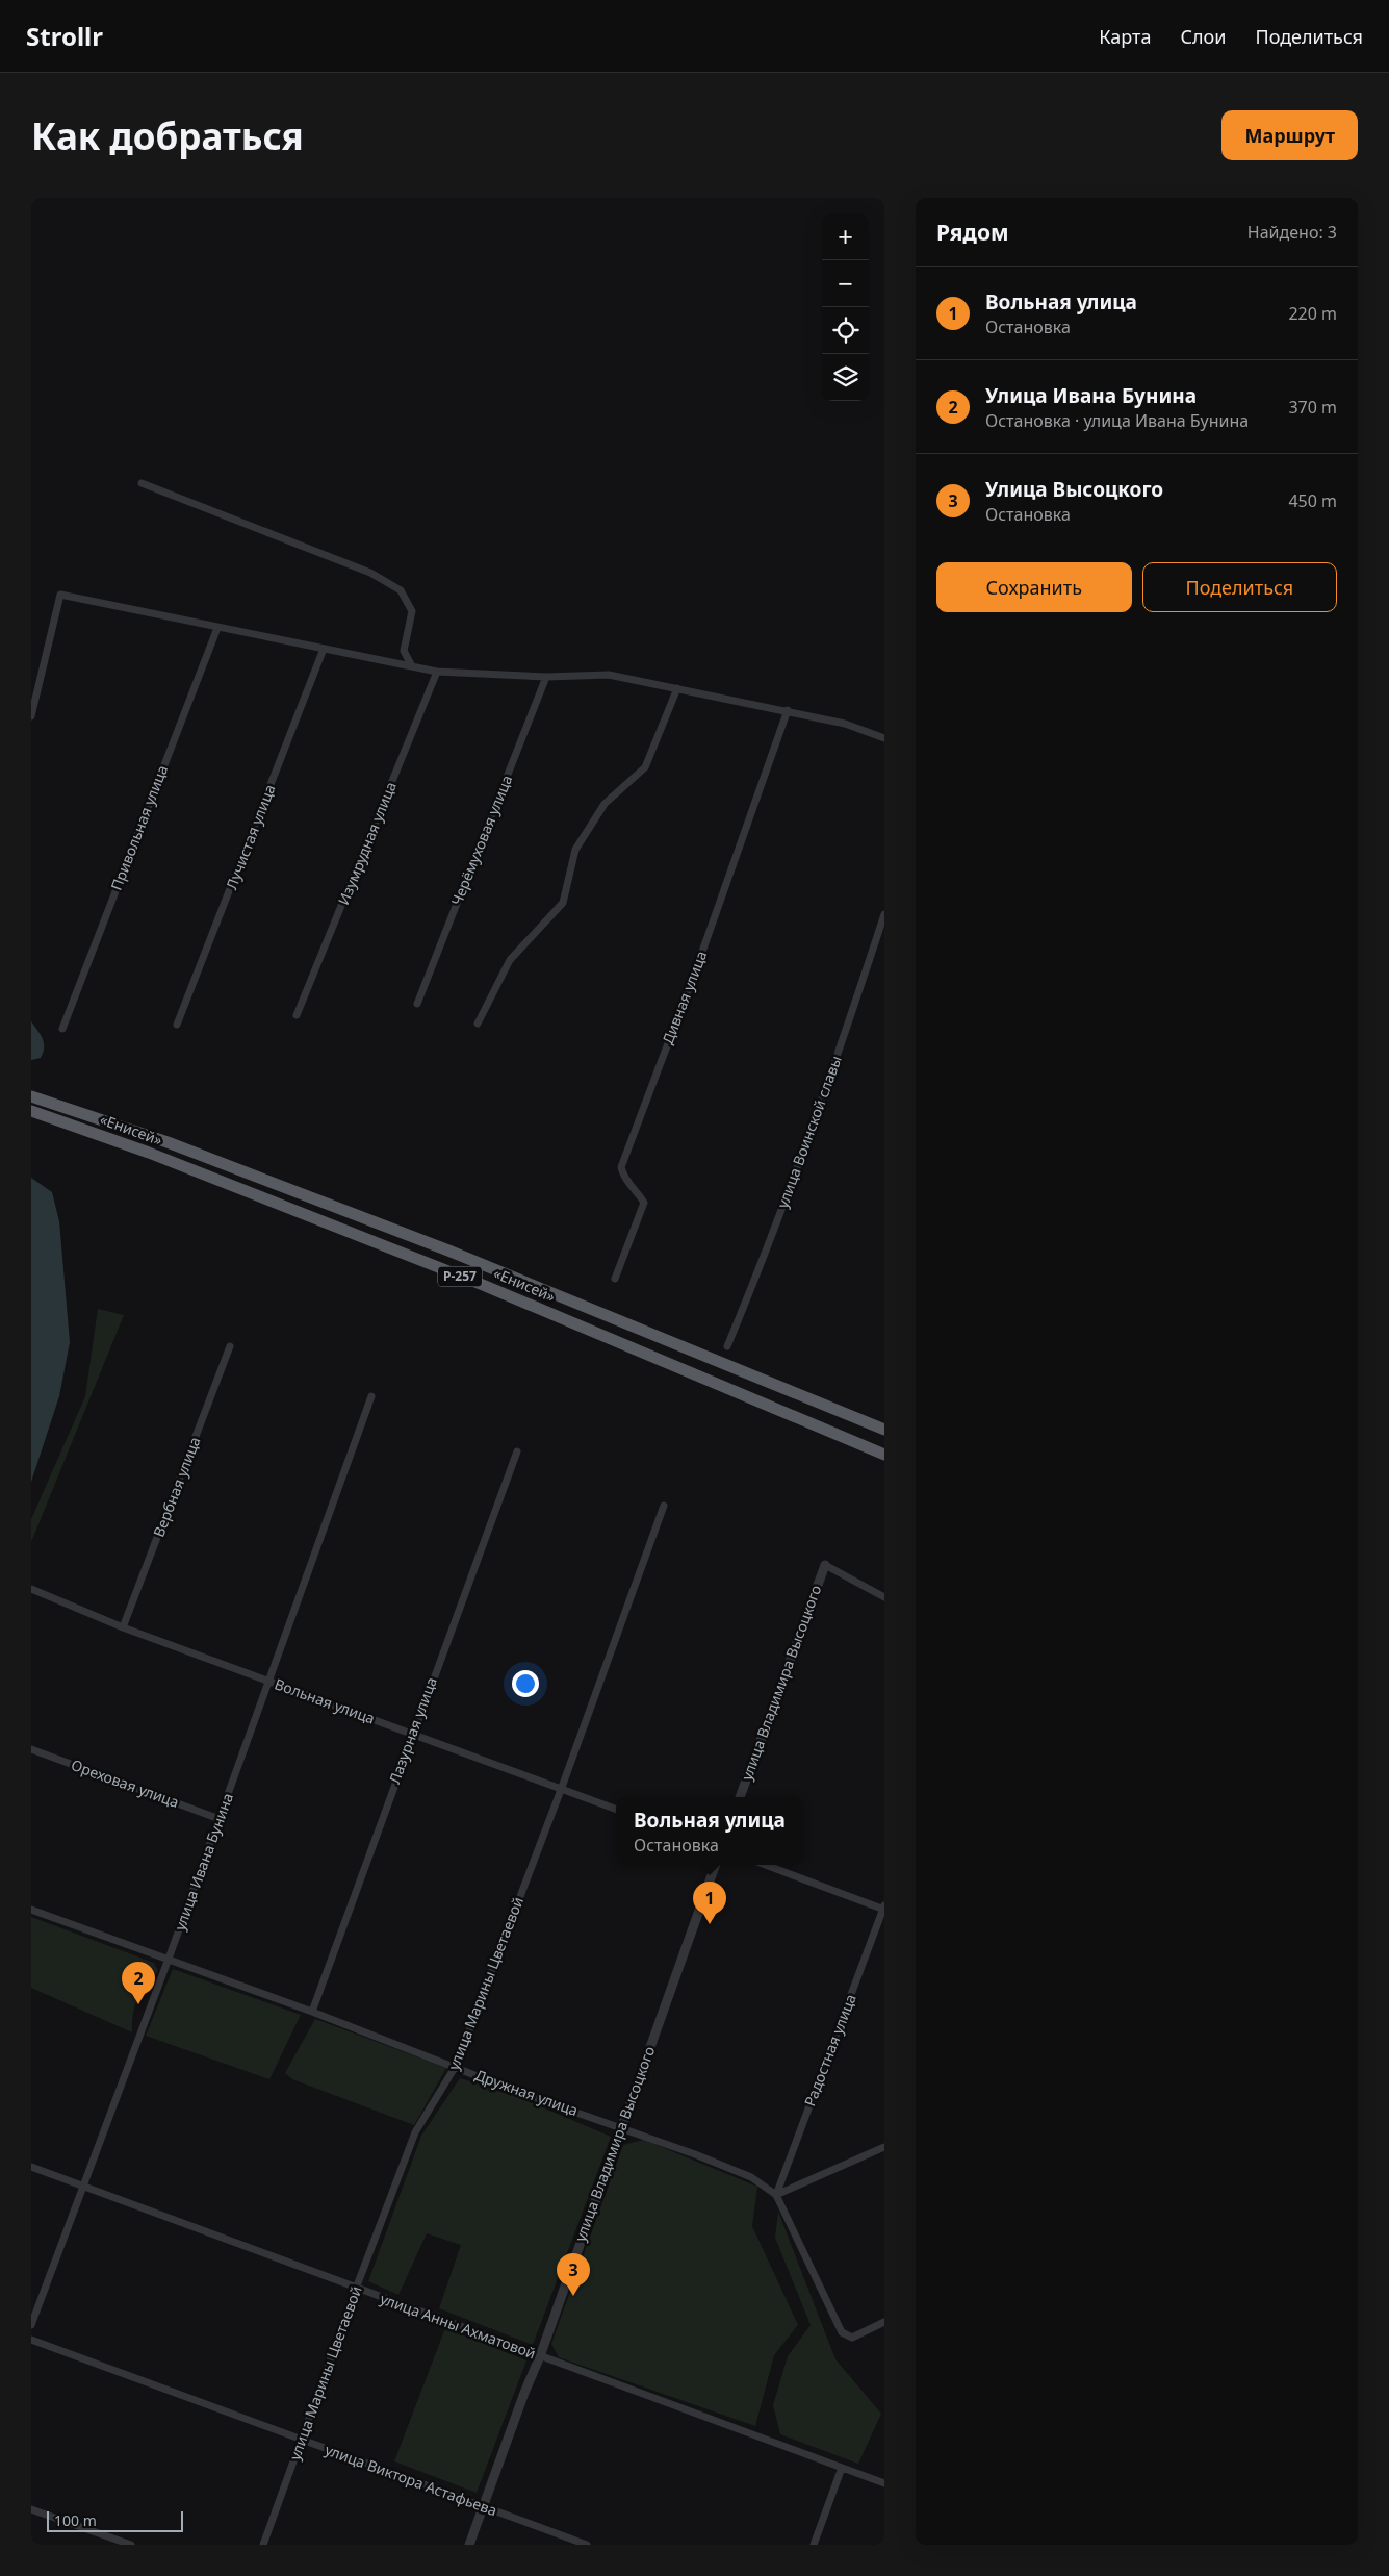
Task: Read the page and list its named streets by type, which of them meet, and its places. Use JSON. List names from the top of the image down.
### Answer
{
  "streets": {
    "highway": ["«Енисей»", "Р-257"],
    "street": [
      "Привольная улица",
      "Лучистая улица",
      "Черёмуховая улица",
      "Изумрудная улица",
      "Дивная улица",
      "улица Воинской славы",
      "Вербная улица",
      "улица Владимира Высоцкого",
      "Вольная улица",
      "Лазурная улица",
      "Ореховая улица",
      "улица Ивана Бунина",
      "улица Марины Цветаевой",
      "Радостная улица",
      "Дружная улица",
      "улица Анны Ахматовой",
      "улица Виктора Астафьева"
    ]
  },
  "crossings": [
    ["Вербная улица", "Вольная улица"],
    ["улица Владимира Высоцкого", "Дружная улица"],
    ["улица Владимира Высоцкого", "улица Анны Ахматовой"],
    ["улица Владимира Высоцкого", "улица Виктора Астафьева"],
    ["Вольная улица", "Лазурная улица"],
    ["Вольная улица", "улица Ивана Бунина"],
    ["Вольная улица", "улица Марины Цветаевой"],
    ["Лазурная улица", "Дружная улица"],
    ["Ореховая улица", "улица Ивана Бунина"],
    ["улица Ивана Бунина", "Дружная улица"],
    ["улица Ивана Бунина", "улица Анны Ахматовой"],
    ["улица Марины Цветаевой", "Дружная улица"],
    ["улица Марины Цветаевой", "улица Анны Ахматовой"],
    ["улица Марины Цветаевой", "улица Виктора Астафьева"],
    ["Радостная улица", "Дружная улица"]
  ],
  "scale_bar": "100 m",
  "page": {
    "header": "Strollr",
    "nav": ["Карта", "Слои", "Поделиться"],
    "buttons": [
      "Маршрут",
      ["Сохранить", "Поделиться"]
    ],
    "title": "Как добраться",
    "heading": ["Рядом", "Найдено: 3"],
    "map_buttons": ["+", "−"],
    "list": [
      {
        "mark": "1",
        "name": "Вольная улица",
        "note": "Остановка",
        "value": "220 m"
      },
      {
        "mark": "2",
        "name": "Улица Ивана Бунина",
        "note": "Остановка · улица Ивана Бунина",
        "value": "370 m"
      },
      {
        "mark": "3",
        "name": "Улица Высоцкого",
        "note": "Остановка",
        "value": "450 m"
      }
    ],
    "popup": ["Вольная улица", "Остановка"],
    "pins": ["1", "2", "3"],
    "scale": "100 m"
  }
}
